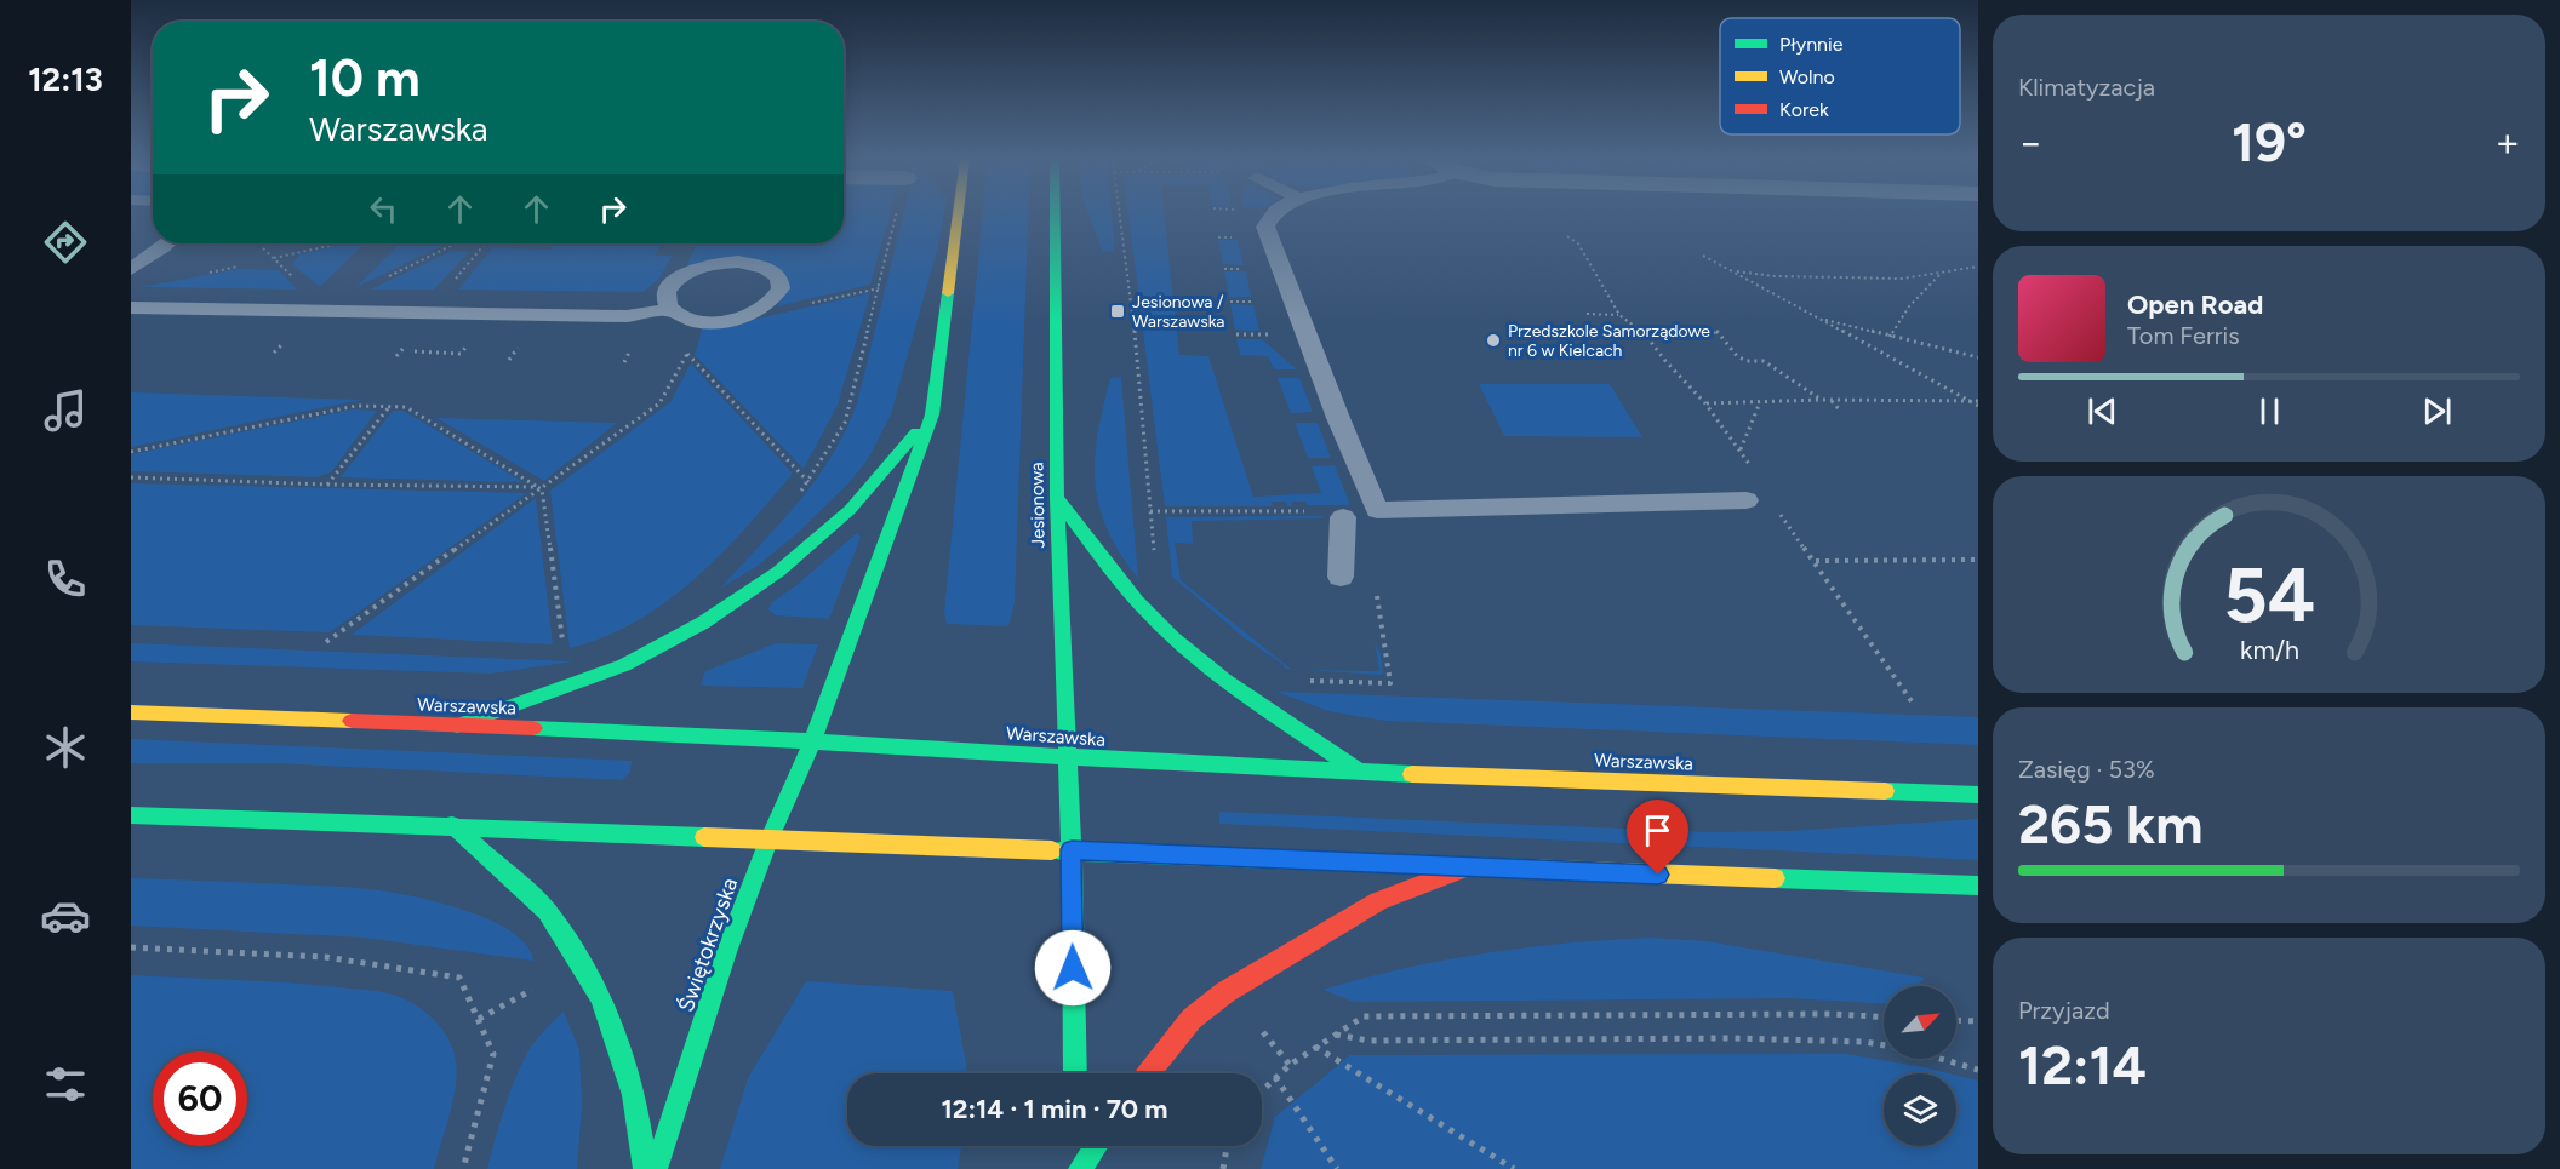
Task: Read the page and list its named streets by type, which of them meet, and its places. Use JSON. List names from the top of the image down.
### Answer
{
  "streets": {
    "main road": ["Jesionowa", "Warszawska", "Świętokrzyska"]
  },
  "crossings": [
    ["Jesionowa", "Warszawska"],
    ["Warszawska", "Świętokrzyska"]
  ],
  "places": {
    "transit": ["Jesionowa / Warszawska"],
    "other": ["Przedszkole Samorządowe nr 6 w Kielcach"]
  },
  "legend": ["Płynnie", "Wolno", "Korek"],
  "north": "top right",
  "page": {
    "tabs": "12:13",
    "tile": [
      "Klimatyzacja",
      ["Zasięg · 53%", "265 km"],
      ["Przyjazd", "12:14"]
    ],
    "turn": ["10 m", "Warszawska"],
    "heat": ["−", "19°", "+"],
    "song": ["Open Road", "Tom Ferris"],
    "limit": "60",
    "trip": "12:14 · 1 min · 70 m",
    "gauge": ["54", "km/h"]
  }
}
